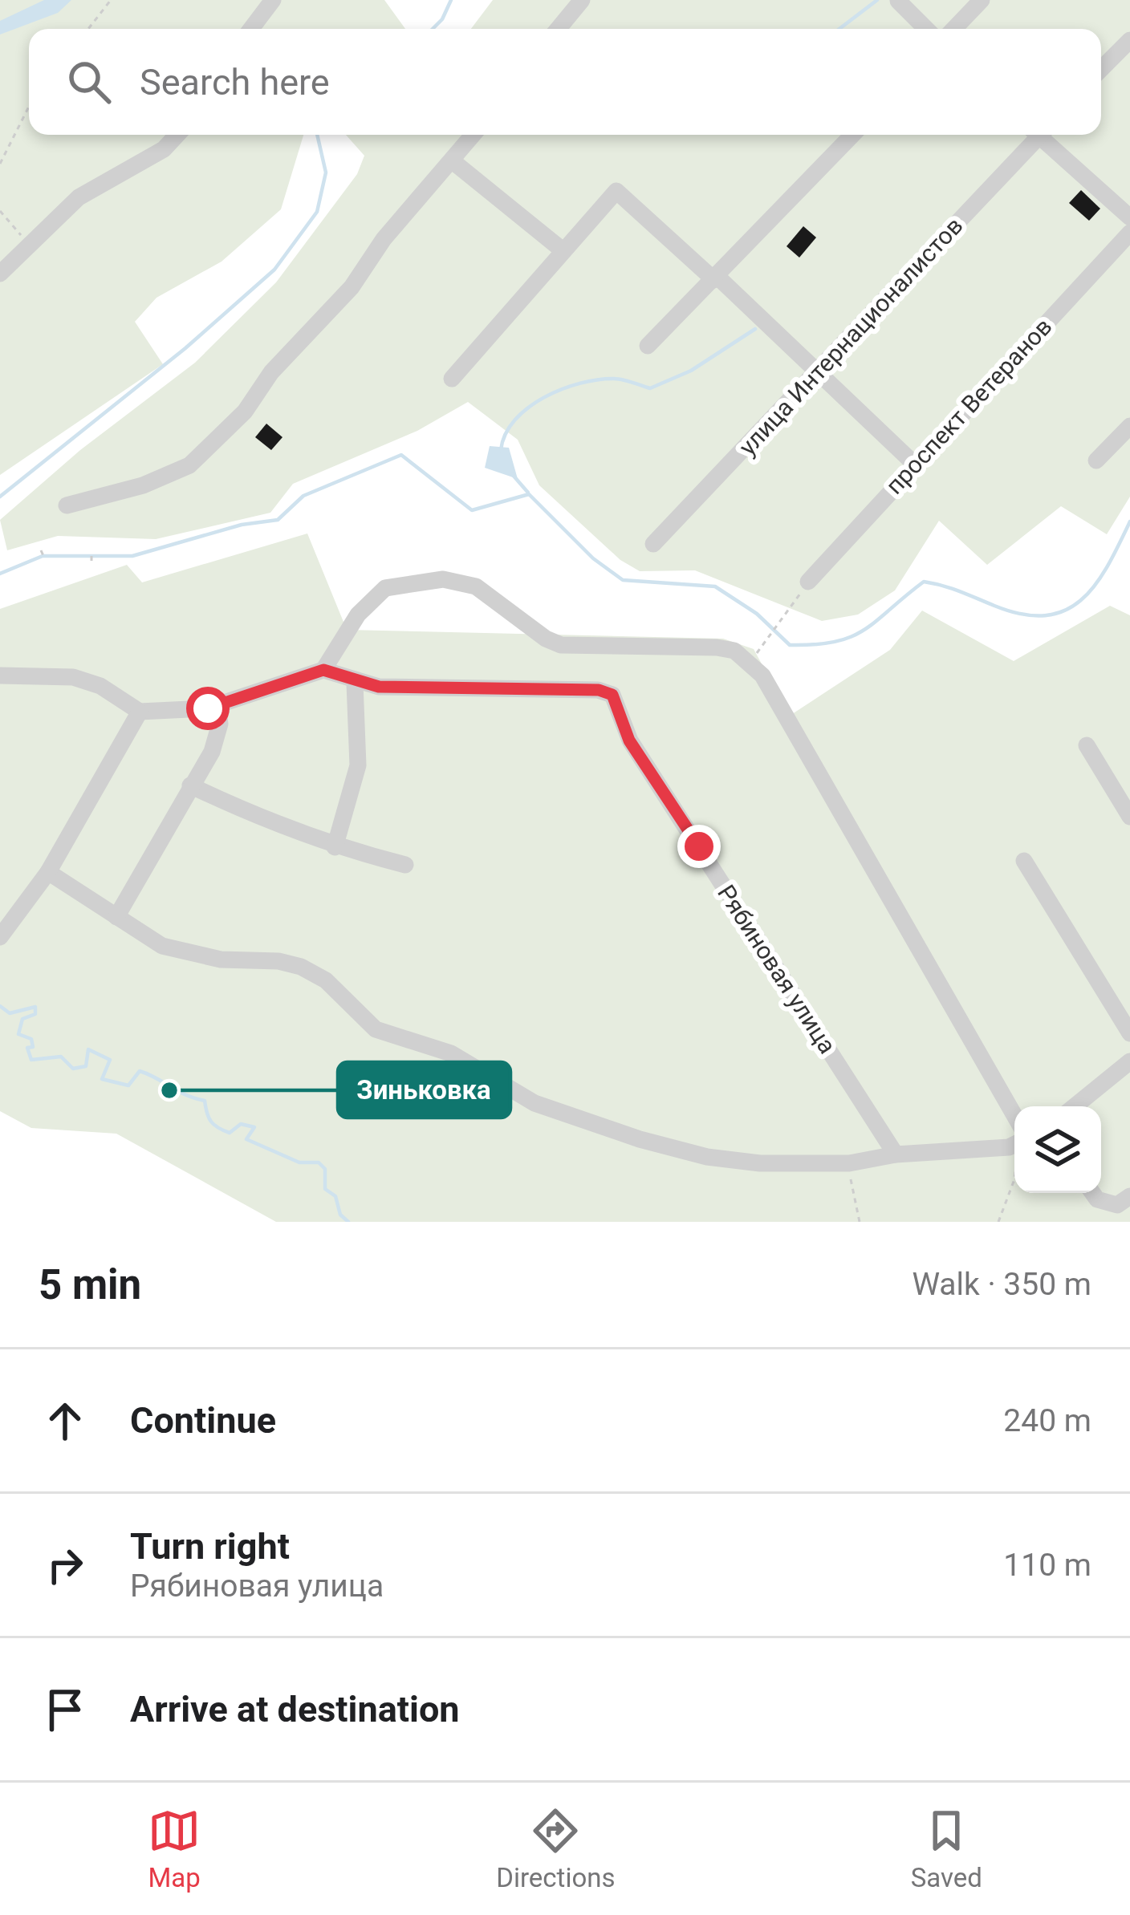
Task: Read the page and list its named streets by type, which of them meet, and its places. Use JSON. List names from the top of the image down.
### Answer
{
  "streets": {
    "street": ["улица Интернационалистов", "проспект Ветеранов", "Рябиновая улица"]
  },
  "places": ["Зиньковка"],
  "page": {
    "search": "Search here",
    "heading": ["5 min", "Walk · 350 m"],
    "list": [
      ["Continue", "240 m"],
      ["Turn right", "Рябиновая улица", "110 m"],
      "Arrive at destination"
    ],
    "nav": ["Map", "Directions", "Saved"]
  }
}
